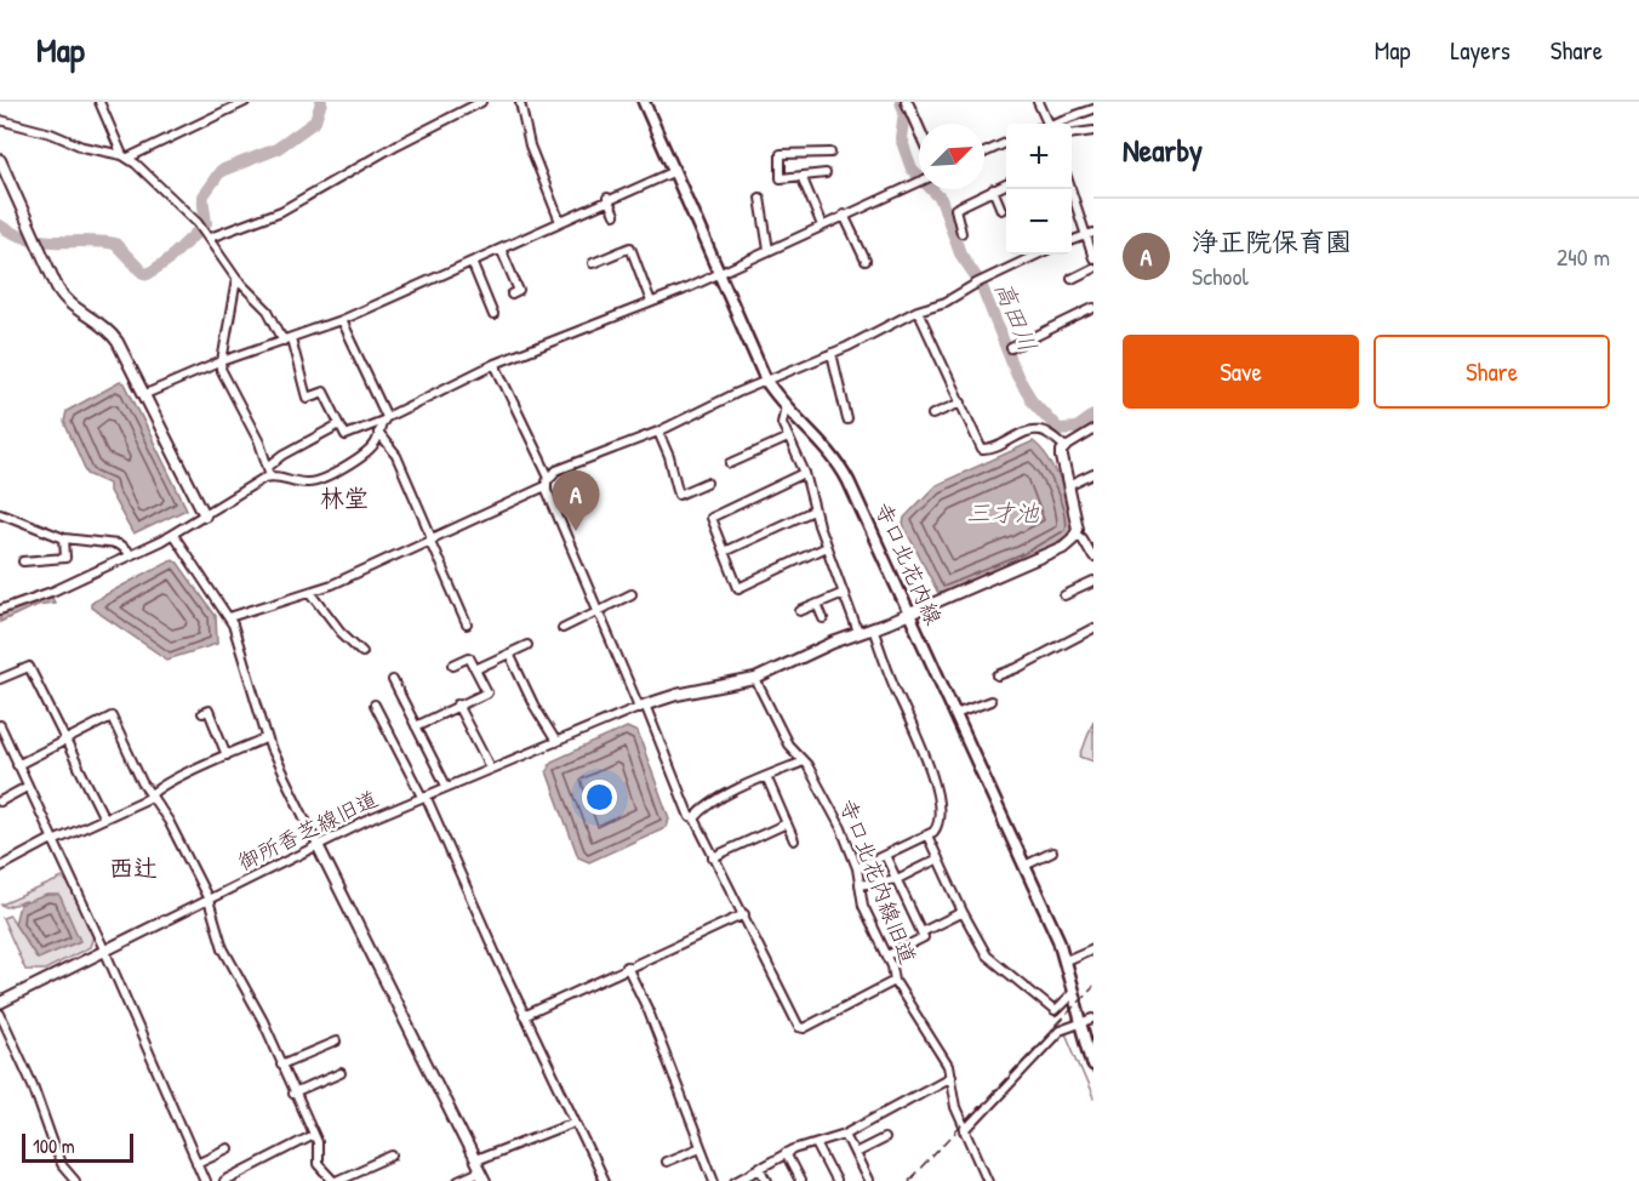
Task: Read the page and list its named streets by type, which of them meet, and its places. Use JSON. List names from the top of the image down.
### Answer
{
  "streets": {
    "main road": ["寺口北花内線"],
    "street": ["御所香芝線旧道", "寺口北花内線旧道"]
  },
  "districts": ["林堂", "西辻"],
  "water": ["高田川", "三才池"],
  "scale_bar": "100 m",
  "north": "top right",
  "page": {
    "header": "Map",
    "nav": ["Map", "Layers", "Share"],
    "heading": "Nearby",
    "map_buttons": ["+", "−"],
    "list": [
      {
        "mark": "A",
        "name": "浄正院保育園",
        "note": "School",
        "value": "240 m"
      }
    ],
    "buttons": ["Save", "Share"],
    "pins": "A",
    "scale": "100 m"
  }
}
